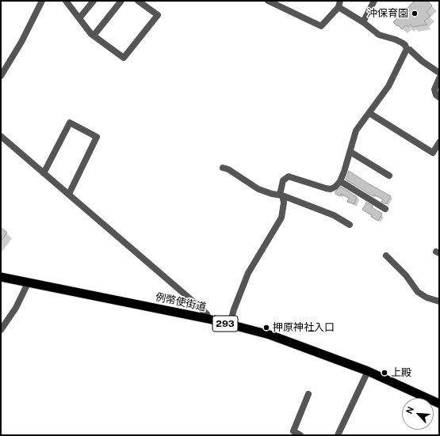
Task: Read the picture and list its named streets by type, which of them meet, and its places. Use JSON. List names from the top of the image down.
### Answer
{
  "streets": {
    "highway": ["例幣使街道", "293"]
  },
  "places": ["沖保育園", "押原神社入口", "上殿"],
  "north": "top left"
}
